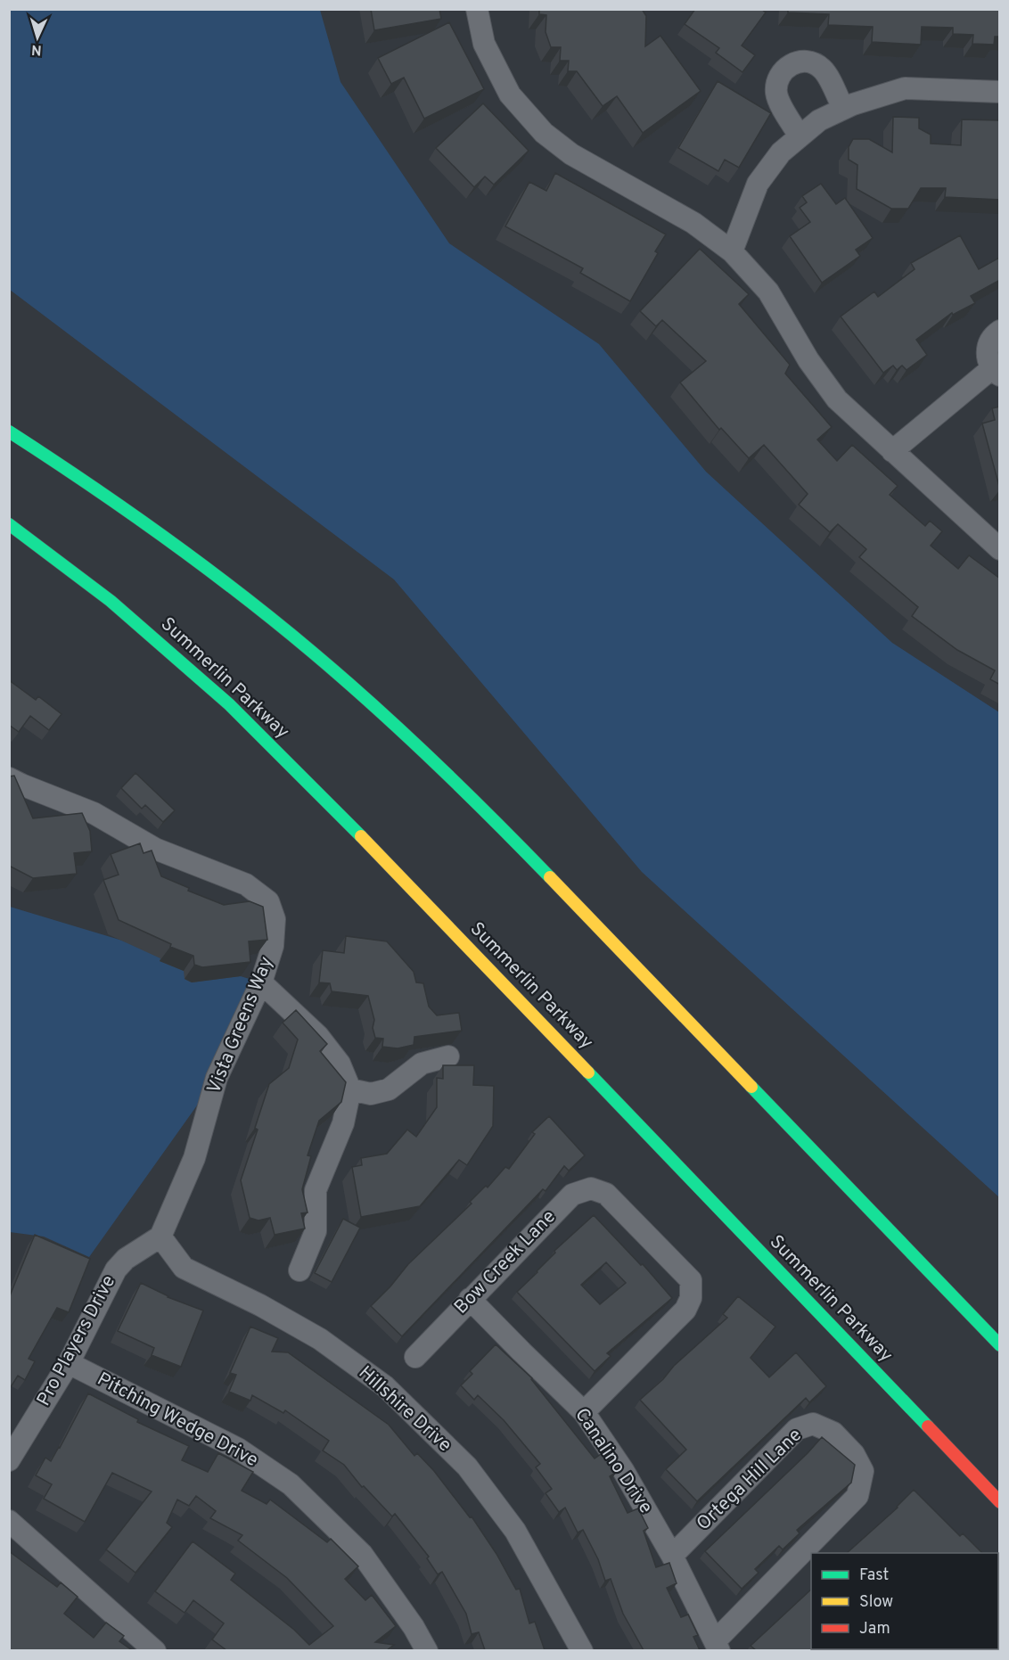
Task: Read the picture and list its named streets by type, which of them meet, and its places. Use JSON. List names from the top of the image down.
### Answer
{
  "streets": {
    "highway": ["Summerlin Parkway"],
    "street": [
      "Vista Greens Way",
      "Bow Creek Lane",
      "Pro Players Drive",
      "Hillshire Drive",
      "Pitching Wedge Drive",
      "Canalino Drive",
      "Ortega Hill Lane"
    ]
  },
  "crossings": [
    ["Vista Greens Way", "Pro Players Drive"],
    ["Vista Greens Way", "Hillshire Drive"],
    ["Bow Creek Lane", "Canalino Drive"],
    ["Pro Players Drive", "Hillshire Drive"],
    ["Pro Players Drive", "Pitching Wedge Drive"],
    ["Canalino Drive", "Ortega Hill Lane"]
  ],
  "legend": ["Fast", "Slow", "Jam"],
  "north": "bottom"
}
